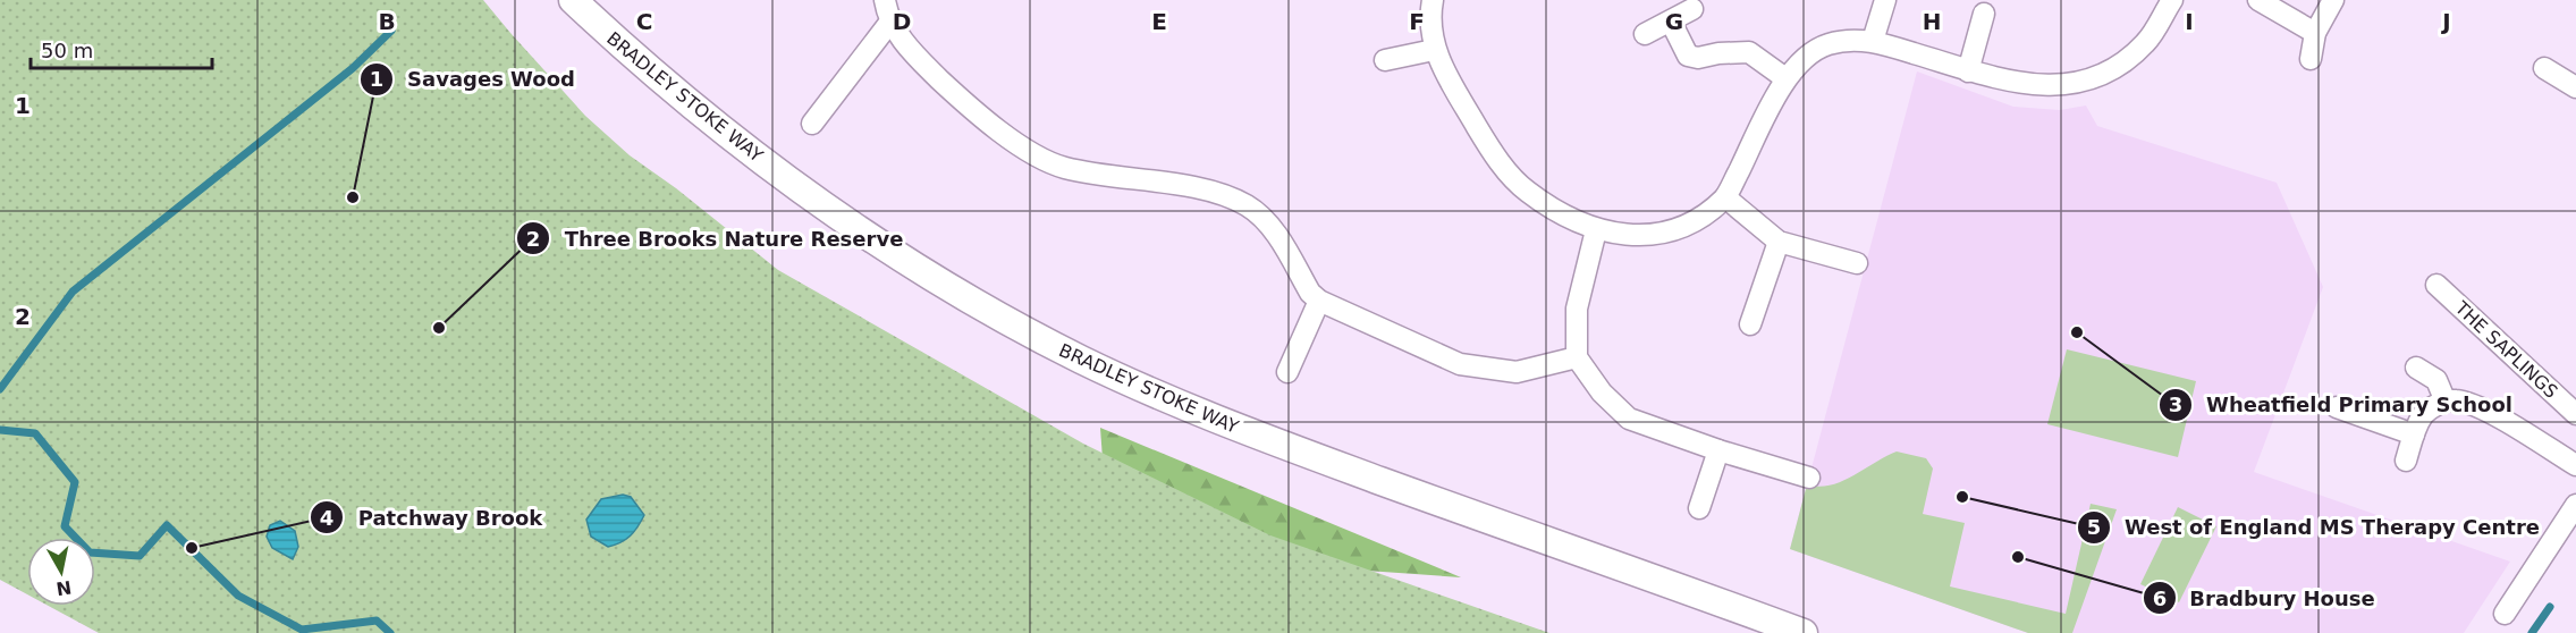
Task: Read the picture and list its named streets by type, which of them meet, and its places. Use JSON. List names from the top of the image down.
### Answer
{
  "streets": {
    "street": ["BRADLEY STOKE WAY", "THE SAPLINGS"]
  },
  "places": [
    "Savages Wood",
    "Three Brooks Nature Reserve",
    "Wheatfield Primary School",
    "West of England MS Therapy Centre",
    "Patchway Brook",
    "Bradbury House"
  ],
  "scale_bar": "50 m",
  "north": "bottom",
  "grid": {
    "columns": [
      "B",
      "C",
      "D",
      "E",
      "F",
      "G",
      "H",
      "I",
      "J"
    ],
    "rows": ["1", "2"]
  }
}
